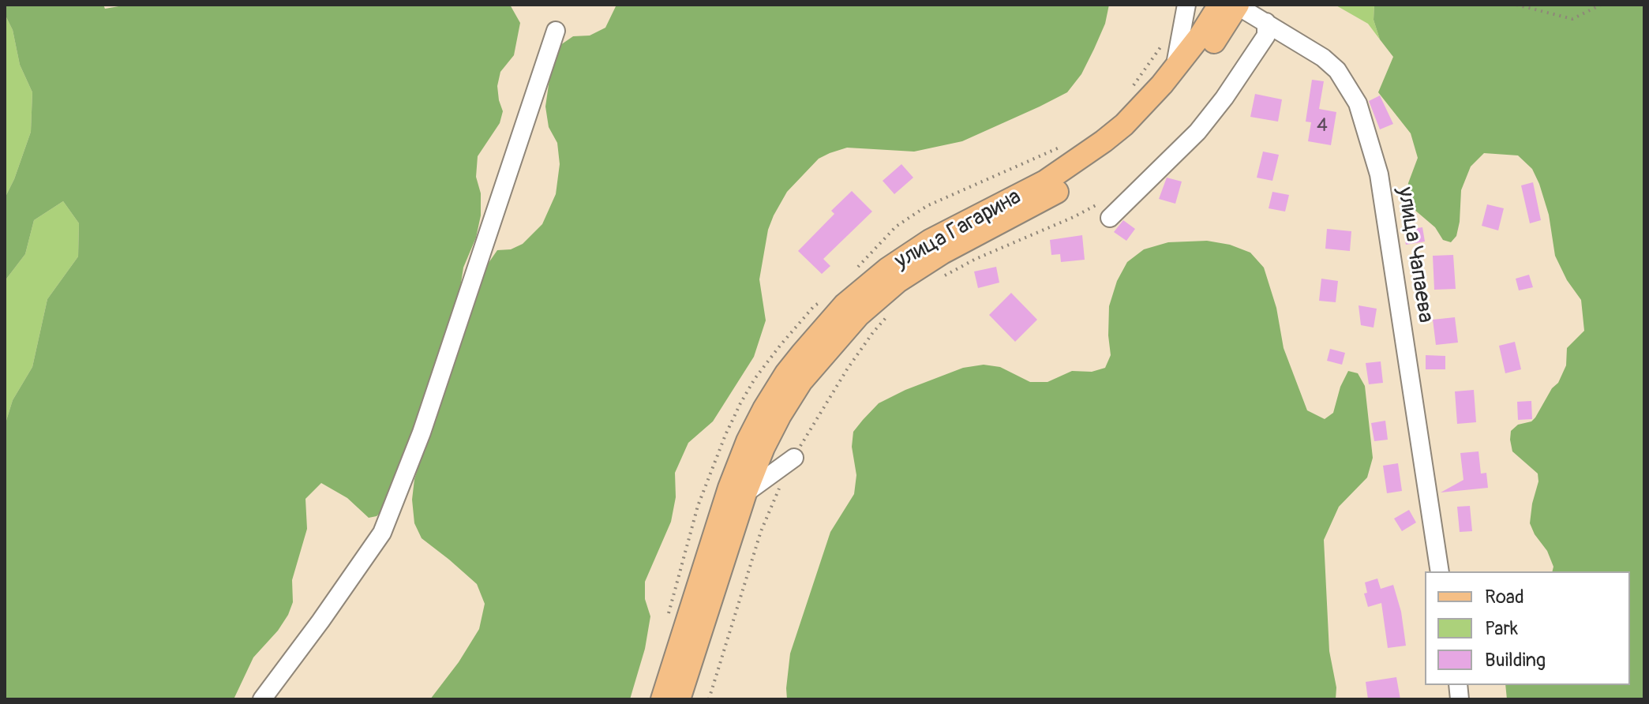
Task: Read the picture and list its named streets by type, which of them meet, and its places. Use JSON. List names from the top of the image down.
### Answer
{
  "streets": {
    "main road": ["улица Гагарина"],
    "street": ["улица Чапаева"]
  },
  "crossings": [
    ["улица Гагарина", "улица Чапаева"]
  ],
  "house_numbers": ["4"],
  "legend": ["Road", "Park", "Building"]
}
